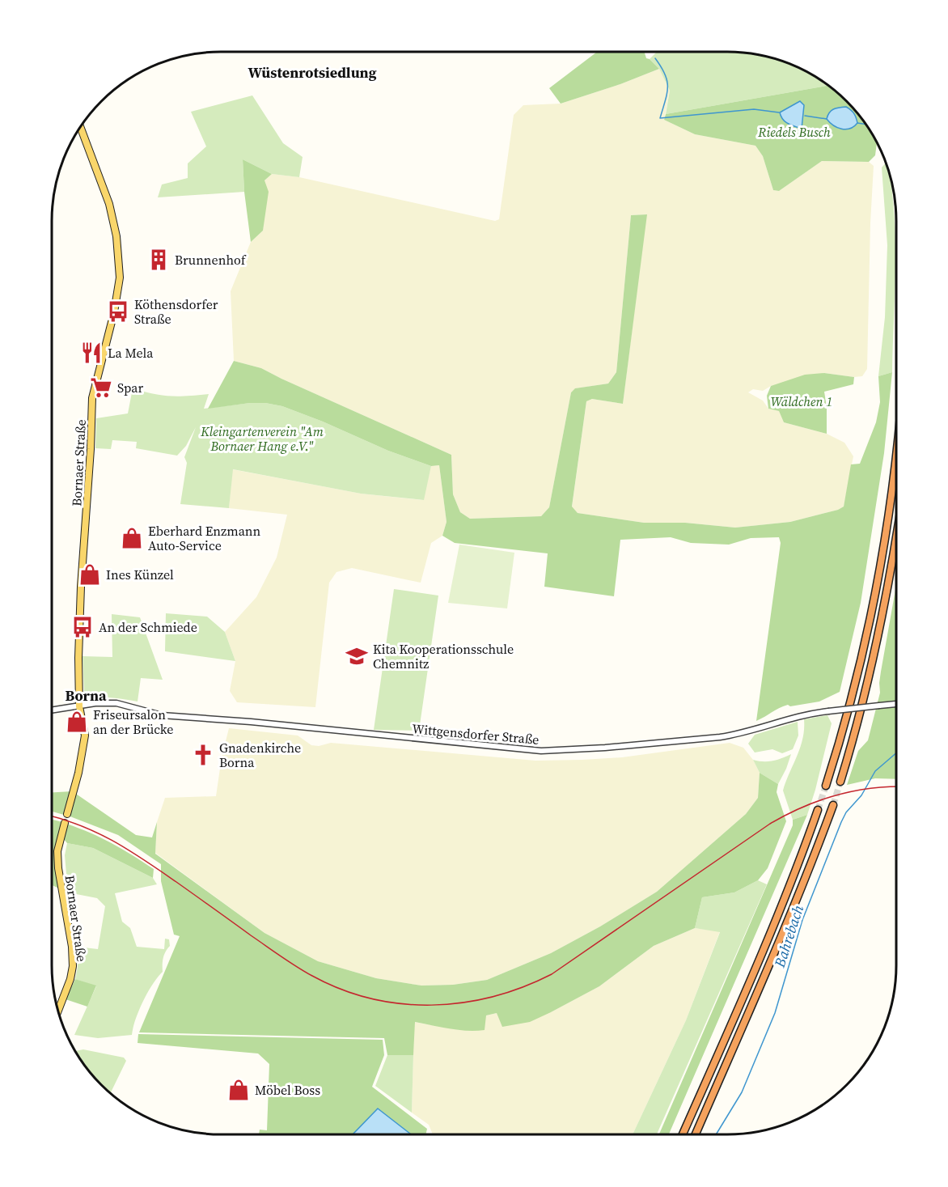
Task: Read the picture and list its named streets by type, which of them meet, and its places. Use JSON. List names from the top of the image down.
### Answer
{
  "streets": {
    "main road": ["Bornaer Straße"],
    "street": ["Wittgensdorfer Straße"]
  },
  "crossings": [
    ["Bornaer Straße", "Wittgensdorfer Straße"]
  ],
  "districts": ["Wüstenrotsiedlung", "Borna"],
  "water": ["Bahrebach"],
  "parks": ["Riedels Busch", "Wäldchen 1", "Kleingartenverein \"Am Bornaer Hang e.V.\""],
  "places": {
    "building": ["Brunnenhof"],
    "bus stop": ["Köthensdorfer Straße", "An der Schmiede"],
    "restaurant": ["La Mela"],
    "supermarket": ["Spar"],
    "shop": [
      "Eberhard Enzmann Auto-Service",
      "Ines Künzel",
      "Friseursalon an der Brücke",
      "Möbel Boss"
    ],
    "school or university": ["Kita Kooperationsschule Chemnitz"],
    "church": ["Gnadenkirche Borna"]
  }
}
